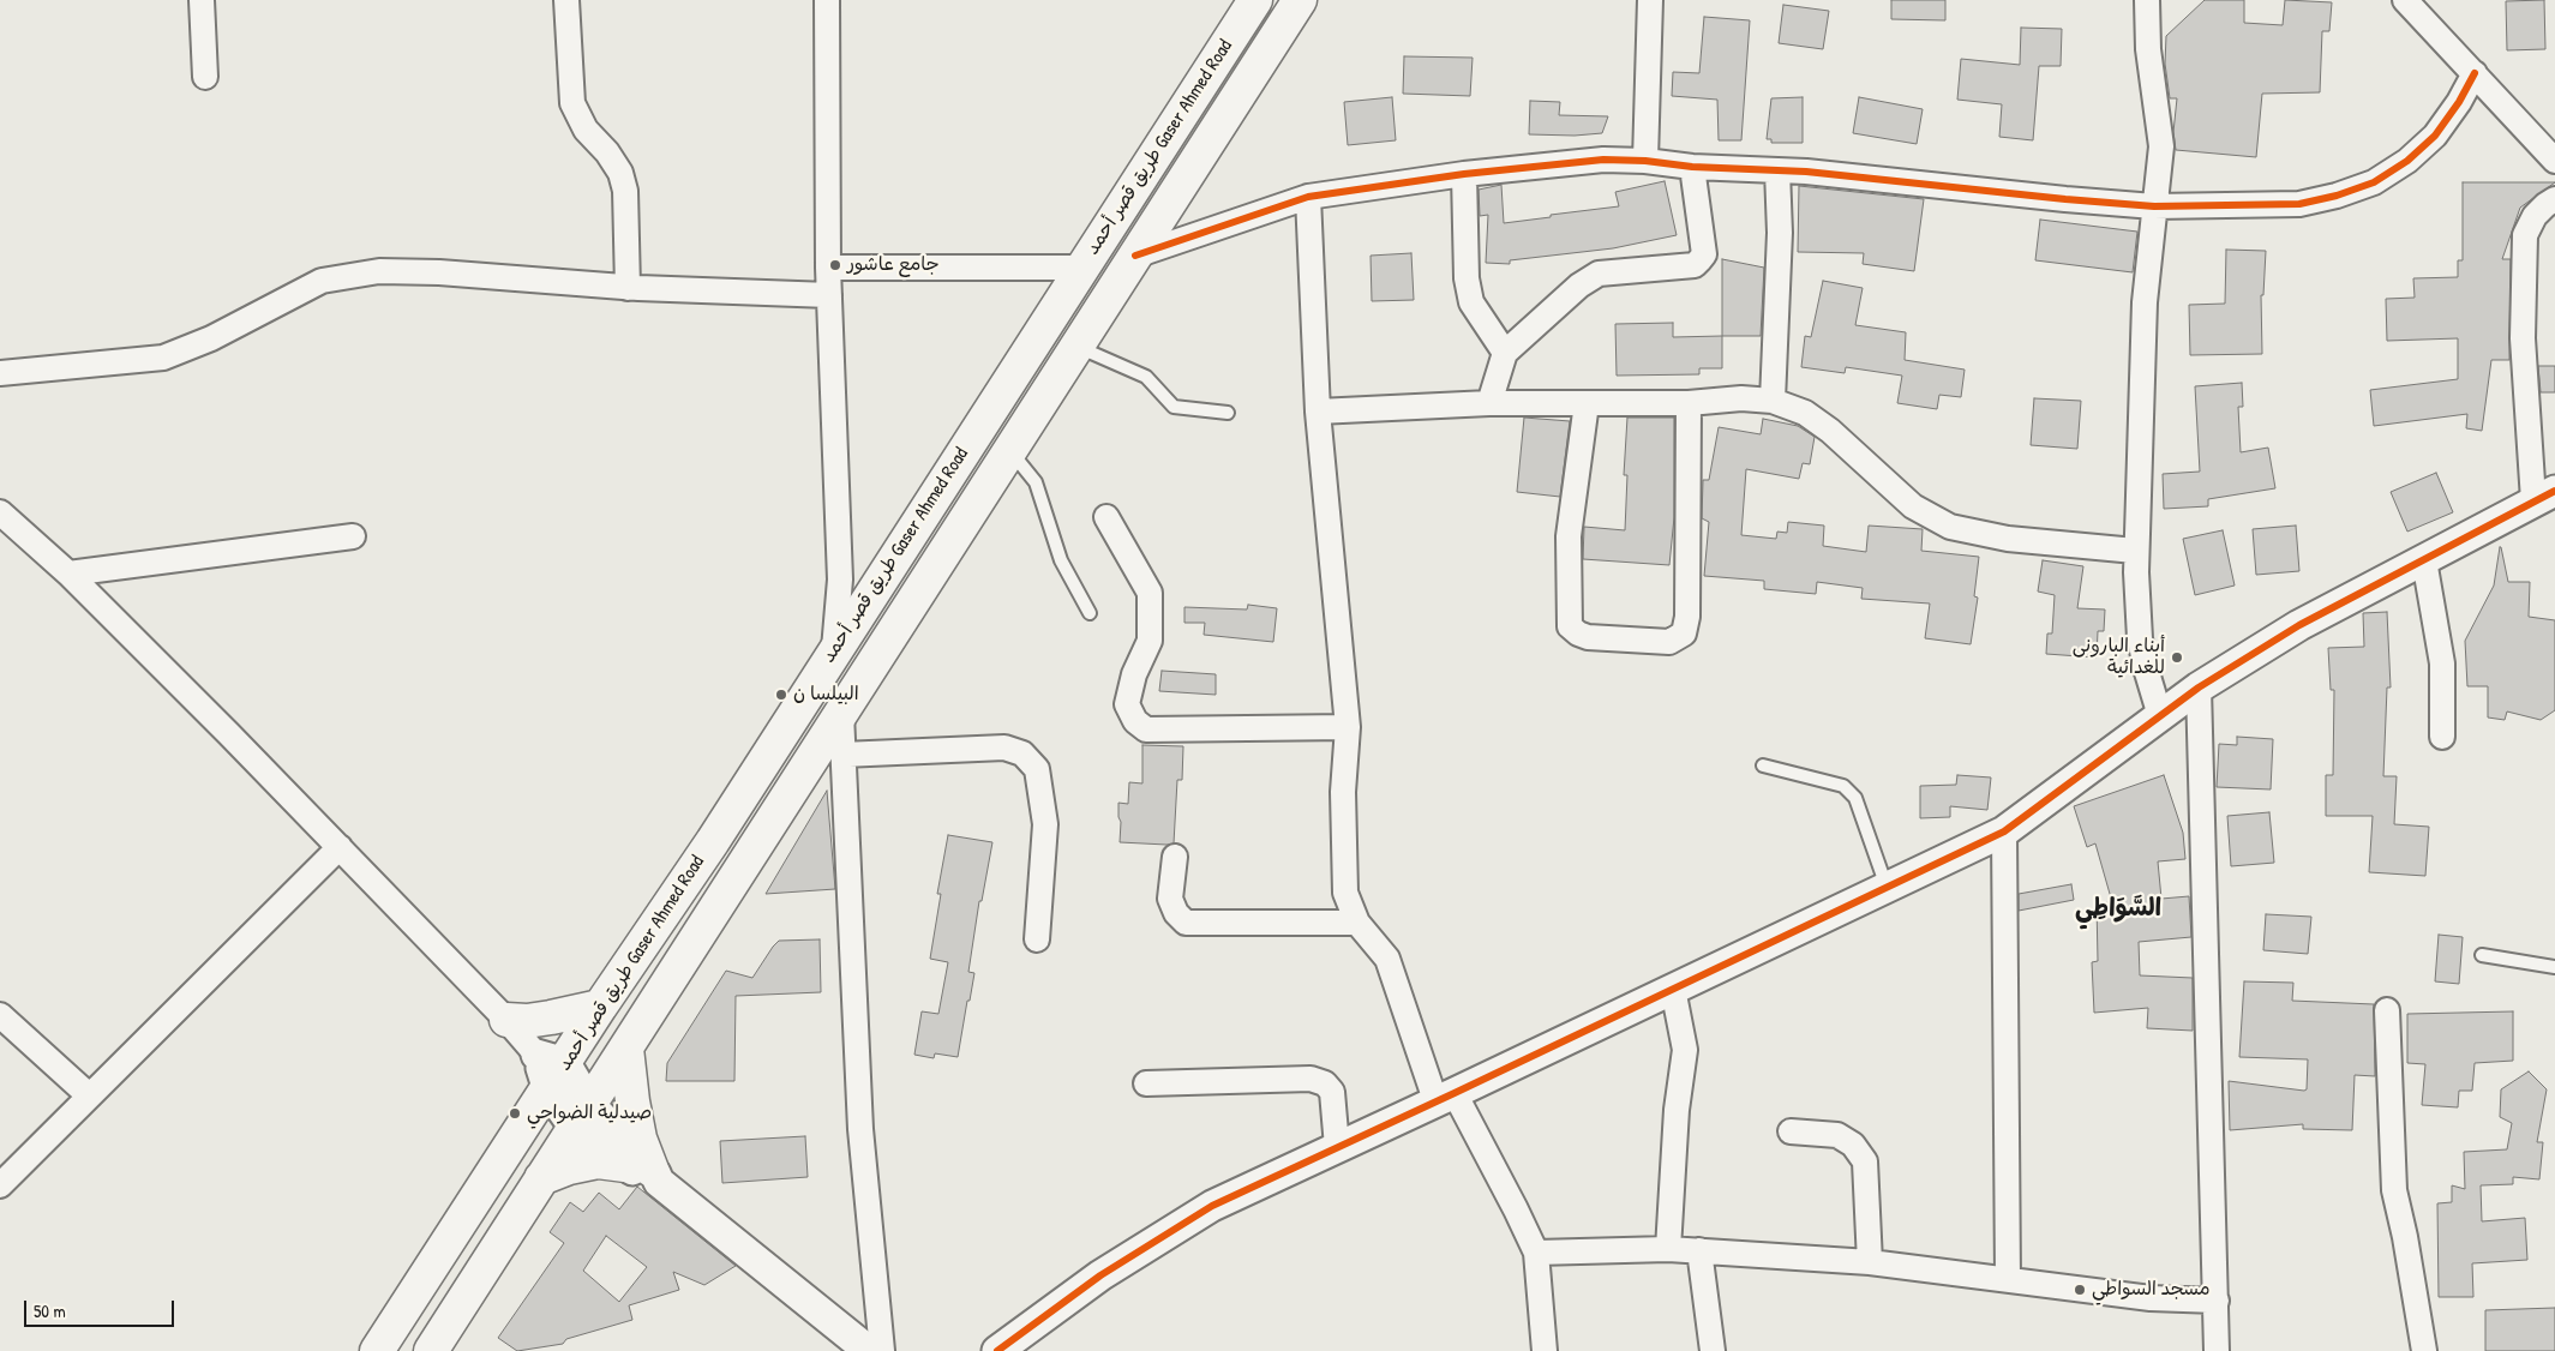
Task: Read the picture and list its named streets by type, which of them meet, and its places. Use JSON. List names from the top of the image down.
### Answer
{
  "streets": {
    "main road": ["طريق قصر أحمد Gaser Ahmed Road"]
  },
  "districts": ["السَّوَاطِي"],
  "places": [
    "جامع عاشور",
    "أبناء البارونى للغدائية",
    "البيلسا ن",
    "صيدلية الضواحي",
    "مسجد السواطي"
  ],
  "scale_bar": "50 m"
}
